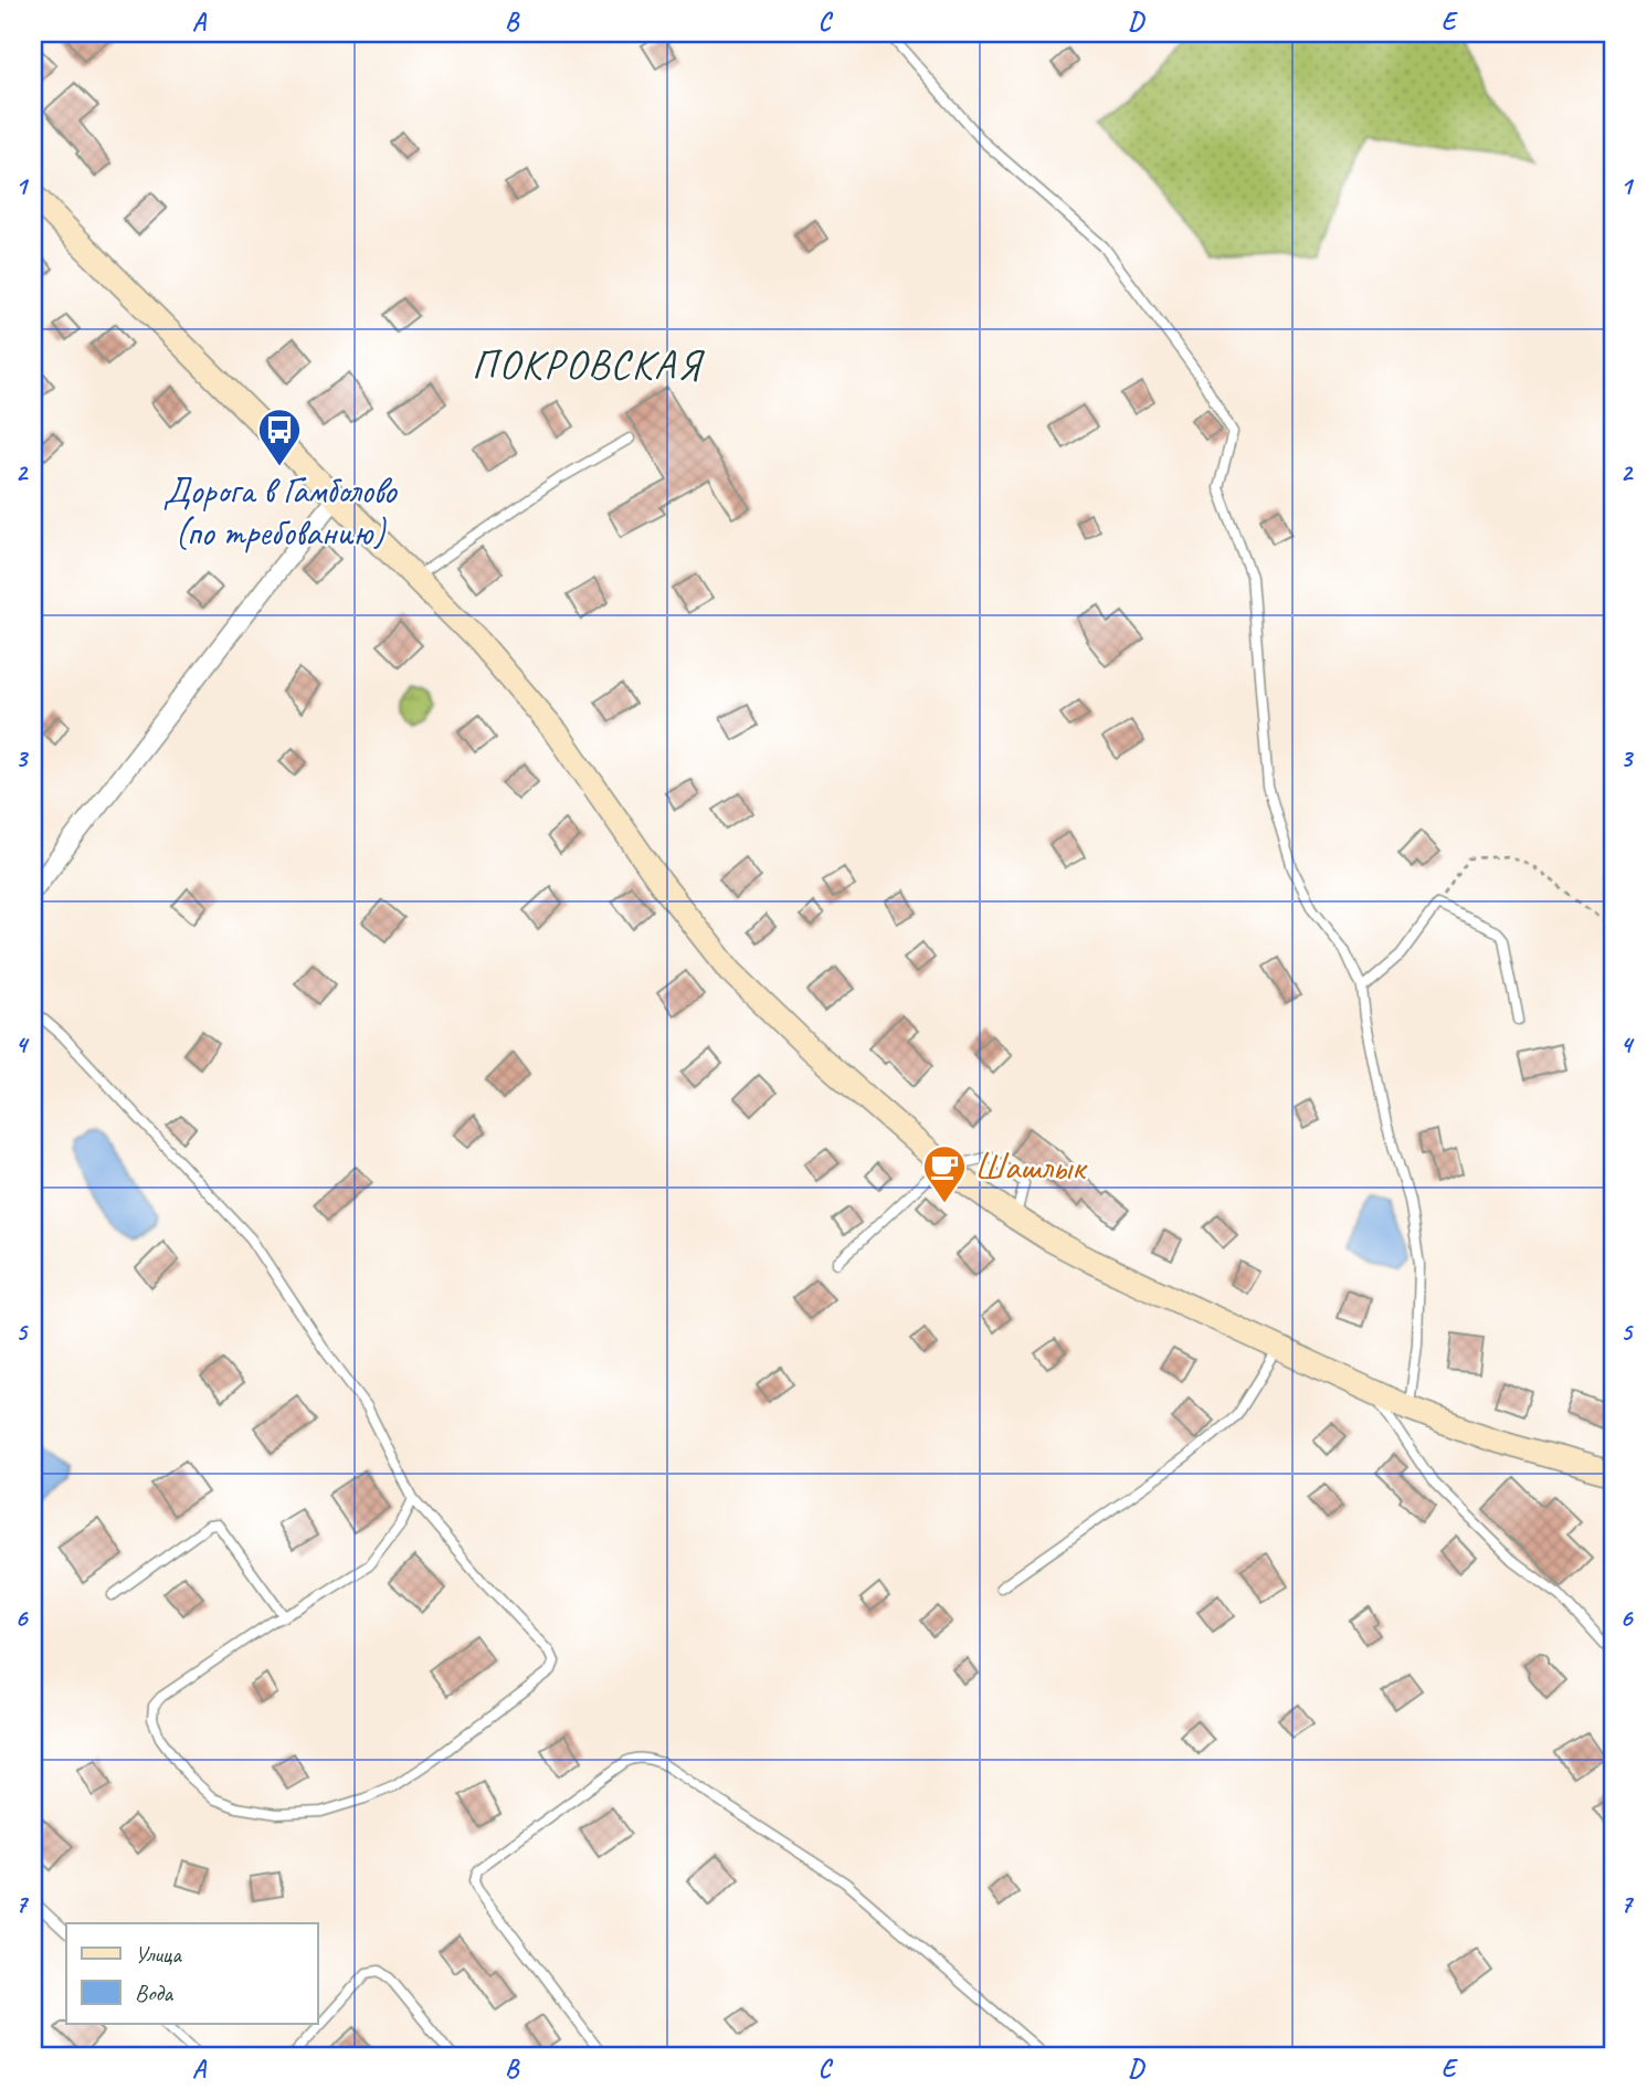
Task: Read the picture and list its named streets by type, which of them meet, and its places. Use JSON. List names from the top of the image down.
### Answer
{
  "districts": ["ПОКРОВСКАЯ"],
  "places": {
    "bus stop": ["Дорога в Гамболово (по требованию)"],
    "cafe": ["Шашлык"]
  },
  "legend": ["Улица", "Вода"],
  "grid": {
    "columns": [
      "A",
      "B",
      "C",
      "D",
      "E"
    ],
    "rows": [
      "1",
      "2",
      "3",
      "4",
      "5",
      "6",
      "7"
    ]
  }
}
